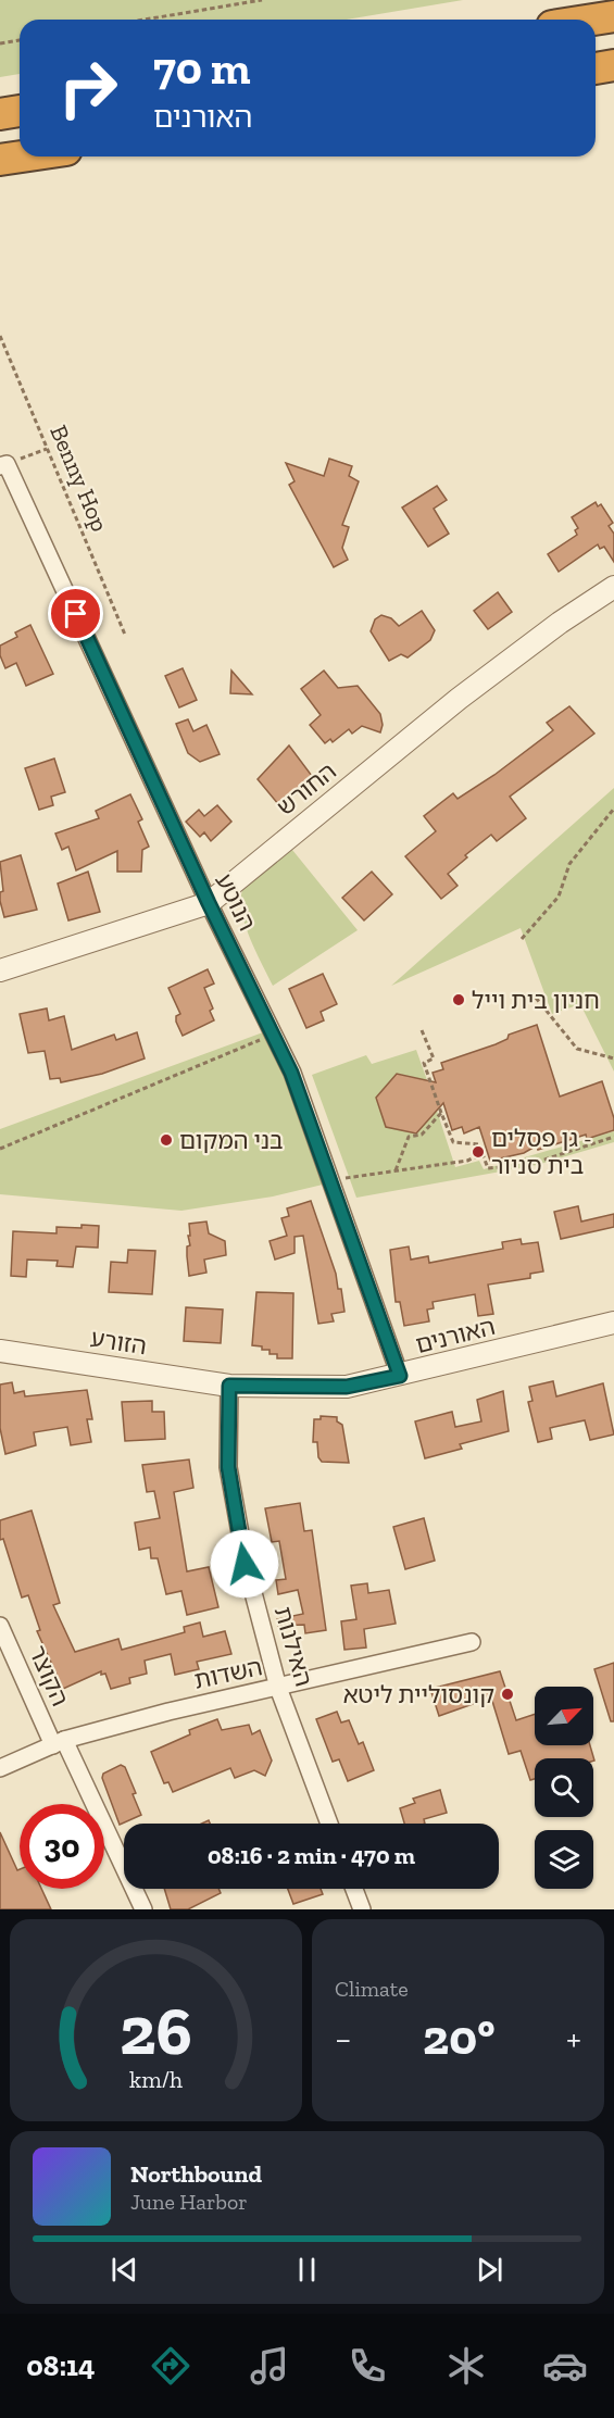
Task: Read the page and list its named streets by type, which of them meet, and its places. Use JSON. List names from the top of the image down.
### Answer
{
  "streets": {
    "street": [
      "החורש",
      "הנוטע",
      "האורנים",
      "הזורע",
      "האילנות",
      "השדות",
      "הקוצר"
    ],
    "path": ["Benny Hop"]
  },
  "crossings": [
    ["החורש", "הנוטע"],
    ["הנוטע", "האורנים"],
    ["האורנים", "הזורע"],
    ["האורנים", "האילנות"],
    ["הזורע", "האילנות"],
    ["האילנות", "השדות"],
    ["השדות", "הקוצר"]
  ],
  "places": [
    "חניון בית וייל",
    "בני המקום",
    "גן פסלים - בית סניור",
    "קונסוליית ליטא"
  ],
  "north": "top right",
  "page": {
    "turn": ["70 m", "האורנים"],
    "limit": "30",
    "trip": "08:16 · 2 min · 470 m",
    "tile": "Climate",
    "heat": ["−", "20°", "+"],
    "song": ["Northbound", "June Harbor"],
    "tabs": "08:14",
    "gauge": ["26", "km/h"]
  }
}
